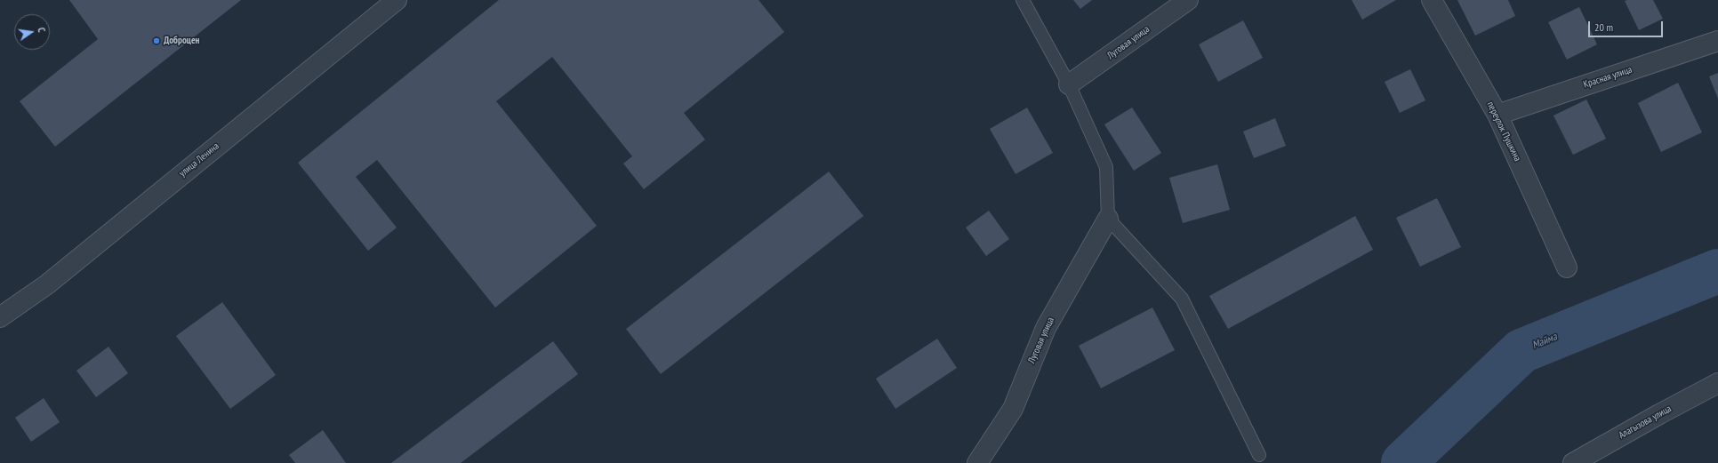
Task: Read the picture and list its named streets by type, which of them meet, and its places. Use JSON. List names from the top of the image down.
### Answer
{
  "streets": {
    "street": [
      "Луговая улица",
      "Красная улица",
      "переулок Пушкина",
      "улица Ленина",
      "Алагызова улица"
    ]
  },
  "crossings": [
    ["Красная улица", "переулок Пушкина"]
  ],
  "water": ["Майма"],
  "places": ["Доброцен"],
  "scale_bar": "20 m",
  "north": "right"
}
